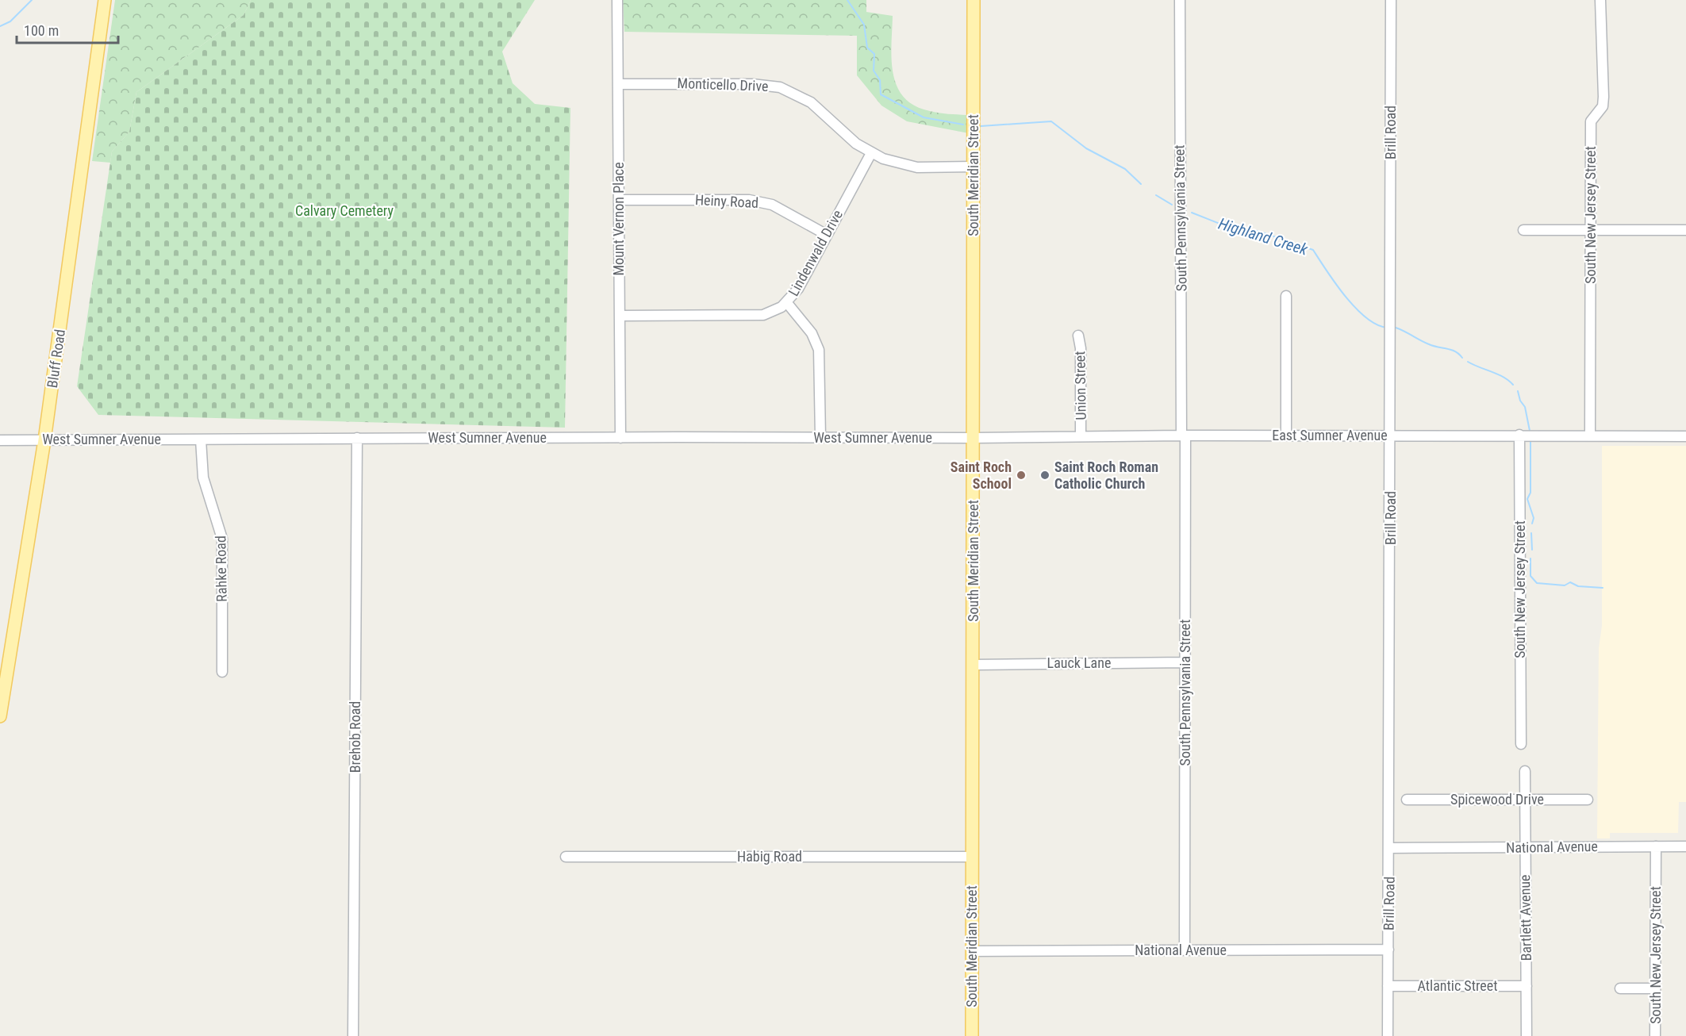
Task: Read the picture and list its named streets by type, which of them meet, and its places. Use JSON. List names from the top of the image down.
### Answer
{
  "streets": {
    "main road": ["South Meridian Street", "Bluff Road"],
    "street": [
      "Monticello Drive",
      "Brill Road",
      "Heiny Road",
      "South New Jersey Street",
      "South Pennsylvania Street",
      "Mount Vernon Place",
      "Lindenwald Drive",
      "Union Street",
      "East Sumner Avenue",
      "West Sumner Avenue",
      "Rahke Road",
      "Lauck Lane",
      "Brehob Road",
      "Spicewood Drive",
      "National Avenue",
      "Habig Road",
      "Bartlett Avenue",
      "Atlantic Street"
    ]
  },
  "crossings": [
    ["Monticello Drive", "South Meridian Street"],
    ["Monticello Drive", "Mount Vernon Place"],
    ["Monticello Drive", "Lindenwald Drive"],
    ["Brill Road", "East Sumner Avenue"],
    ["Brill Road", "National Avenue"],
    ["Brill Road", "Atlantic Street"],
    ["South Meridian Street", "East Sumner Avenue"],
    ["South Meridian Street", "West Sumner Avenue"],
    ["South Meridian Street", "Lauck Lane"],
    ["South Meridian Street", "National Avenue"],
    ["South Meridian Street", "Habig Road"],
    ["Heiny Road", "Mount Vernon Place"],
    ["Heiny Road", "Lindenwald Drive"],
    ["South New Jersey Street", "East Sumner Avenue"],
    ["South New Jersey Street", "National Avenue"],
    ["South Pennsylvania Street", "East Sumner Avenue"],
    ["South Pennsylvania Street", "Lauck Lane"],
    ["South Pennsylvania Street", "National Avenue"],
    ["Mount Vernon Place", "Lindenwald Drive"],
    ["Mount Vernon Place", "West Sumner Avenue"],
    ["Bluff Road", "West Sumner Avenue"],
    ["Union Street", "East Sumner Avenue"],
    ["East Sumner Avenue", "West Sumner Avenue"],
    ["West Sumner Avenue", "Rahke Road"],
    ["West Sumner Avenue", "Brehob Road"],
    ["Spicewood Drive", "Bartlett Avenue"],
    ["National Avenue", "Bartlett Avenue"],
    ["Bartlett Avenue", "Atlantic Street"]
  ],
  "water": ["Highland Creek"],
  "parks": ["Calvary Cemetery"],
  "places": ["Saint Roch School", "Saint Roch Roman Catholic Church"],
  "scale_bar": "100 m"
}
